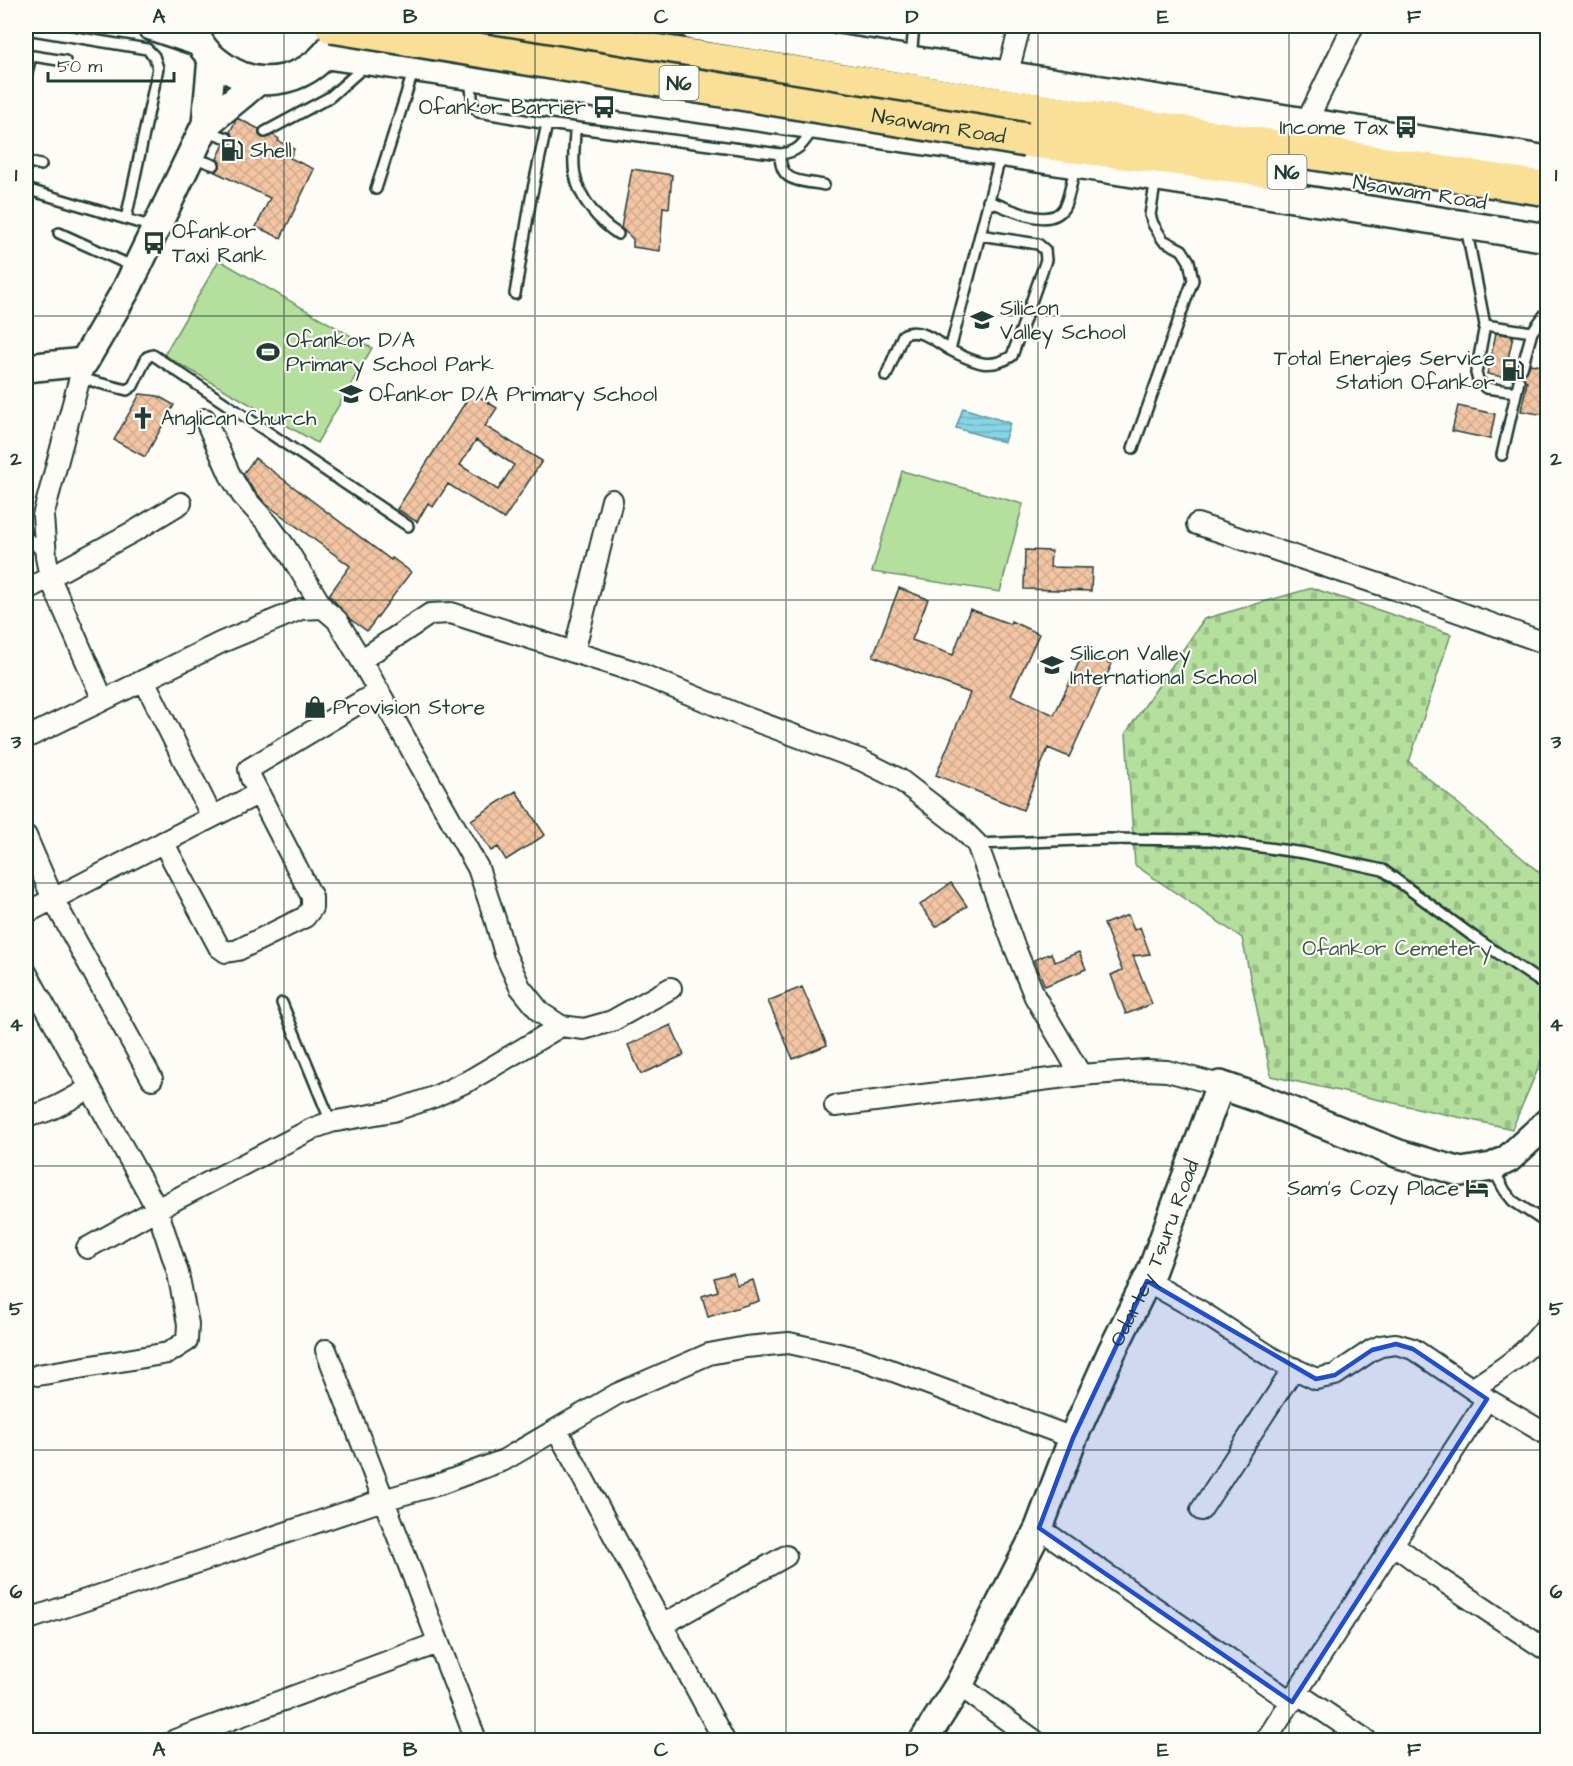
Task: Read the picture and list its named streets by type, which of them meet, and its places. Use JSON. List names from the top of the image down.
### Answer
{
  "streets": {
    "highway": ["N6", "Nsawam Road"],
    "main road": ["Odartey Tsuru Road"]
  },
  "parks": ["Ofankor Cemetery"],
  "places": {
    "bus stop": ["Ofankor Barrier", "Income Tax", "Ofankor Taxi Rank"],
    "fuel station": ["Shell", "Total Energies Service Station Ofankor"],
    "school or university": ["Silicon Valley School", "Ofankor D/A Primary School", "Silicon Valley International School"],
    "sports": ["Ofankor D/A Primary School Park"],
    "church": ["Anglican Church"],
    "shop": ["Provision Store"],
    "hotel": ["Sam's Cozy Place"]
  },
  "scale_bar": "50 m",
  "grid": {
    "columns": [
      "A",
      "B",
      "C",
      "D",
      "E",
      "F"
    ],
    "rows": [
      "1",
      "2",
      "3",
      "4",
      "5",
      "6"
    ]
  }
}
